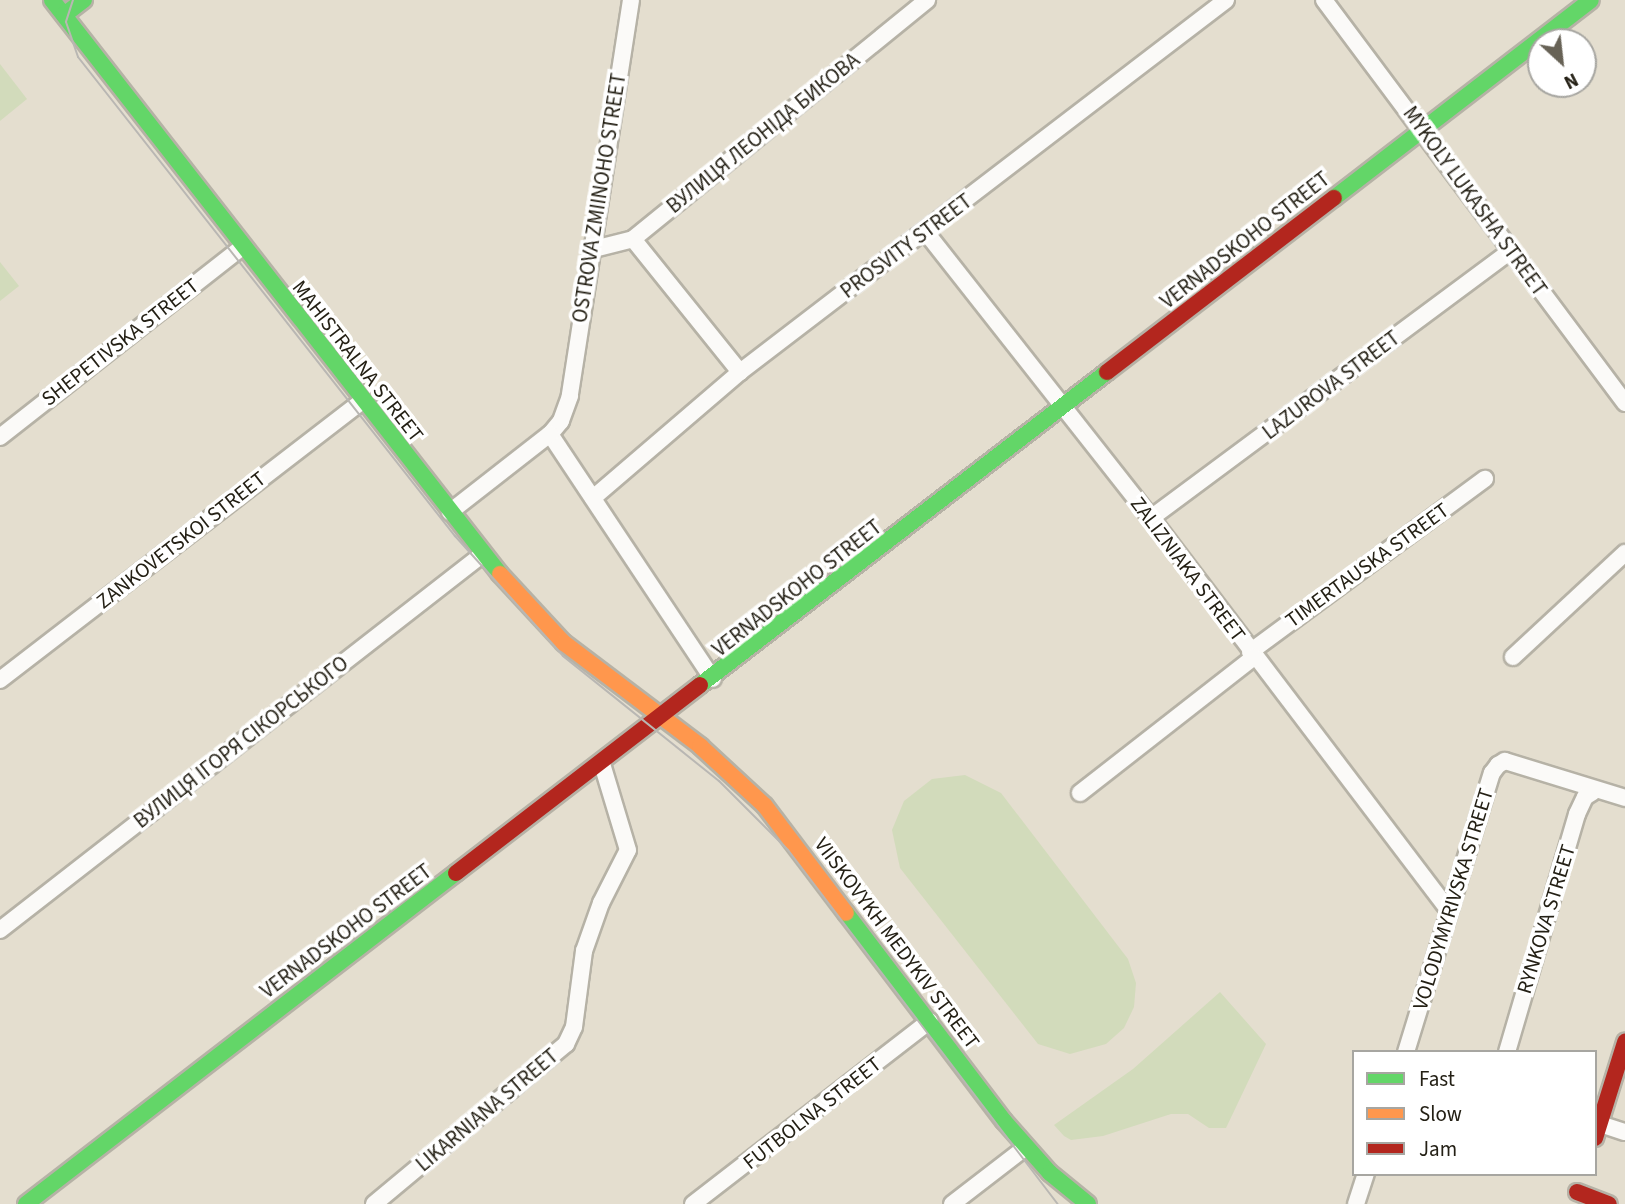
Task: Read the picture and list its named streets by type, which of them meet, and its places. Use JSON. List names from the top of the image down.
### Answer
{
  "streets": {
    "street": [
      "ВУЛИЦЯ ЛЕОНІДА БИКОВА",
      "OSTROVA ZMIINOHO STREET",
      "MYKOLY LUKASHA STREET",
      "VERNADSKOHO STREET",
      "PROSVITY STREET",
      "SHEPETIVSKA STREET",
      "MAHISTRALNA STREET",
      "LAZUROVA STREET",
      "ZANKOVETSKOI STREET",
      "TIMERTAUSKA STREET",
      "ZALIZNIAKA STREET",
      "ВУЛИЦЯ ІГОРЯ СІКОРСЬКОГО",
      "VOLODYMYRIVSKA STREET",
      "RYNKOVA STREET",
      "VIISKOVYKH MEDYKIV STREET",
      "LIKARNIANA STREET",
      "FUTBOLNA STREET"
    ]
  },
  "crossings": [
    ["ВУЛИЦЯ ЛЕОНІДА БИКОВА", "OSTROVA ZMIINOHO STREET"],
    ["MYKOLY LUKASHA STREET", "VERNADSKOHO STREET"],
    ["MYKOLY LUKASHA STREET", "LAZUROVA STREET"],
    ["VERNADSKOHO STREET", "MAHISTRALNA STREET"],
    ["VERNADSKOHO STREET", "ZALIZNIAKA STREET"],
    ["VERNADSKOHO STREET", "VIISKOVYKH MEDYKIV STREET"],
    ["VERNADSKOHO STREET", "LIKARNIANA STREET"],
    ["PROSVITY STREET", "ZALIZNIAKA STREET"],
    ["SHEPETIVSKA STREET", "MAHISTRALNA STREET"],
    ["MAHISTRALNA STREET", "ZANKOVETSKOI STREET"],
    ["MAHISTRALNA STREET", "ВУЛИЦЯ ІГОРЯ СІКОРСЬКОГО"],
    ["MAHISTRALNA STREET", "VIISKOVYKH MEDYKIV STREET"],
    ["LAZUROVA STREET", "ZALIZNIAKA STREET"],
    ["TIMERTAUSKA STREET", "ZALIZNIAKA STREET"],
    ["ZALIZNIAKA STREET", "VOLODYMYRIVSKA STREET"],
    ["VOLODYMYRIVSKA STREET", "RYNKOVA STREET"],
    ["VIISKOVYKH MEDYKIV STREET", "FUTBOLNA STREET"]
  ],
  "legend": ["Fast", "Slow", "Jam"],
  "north": "bottom right"
}
